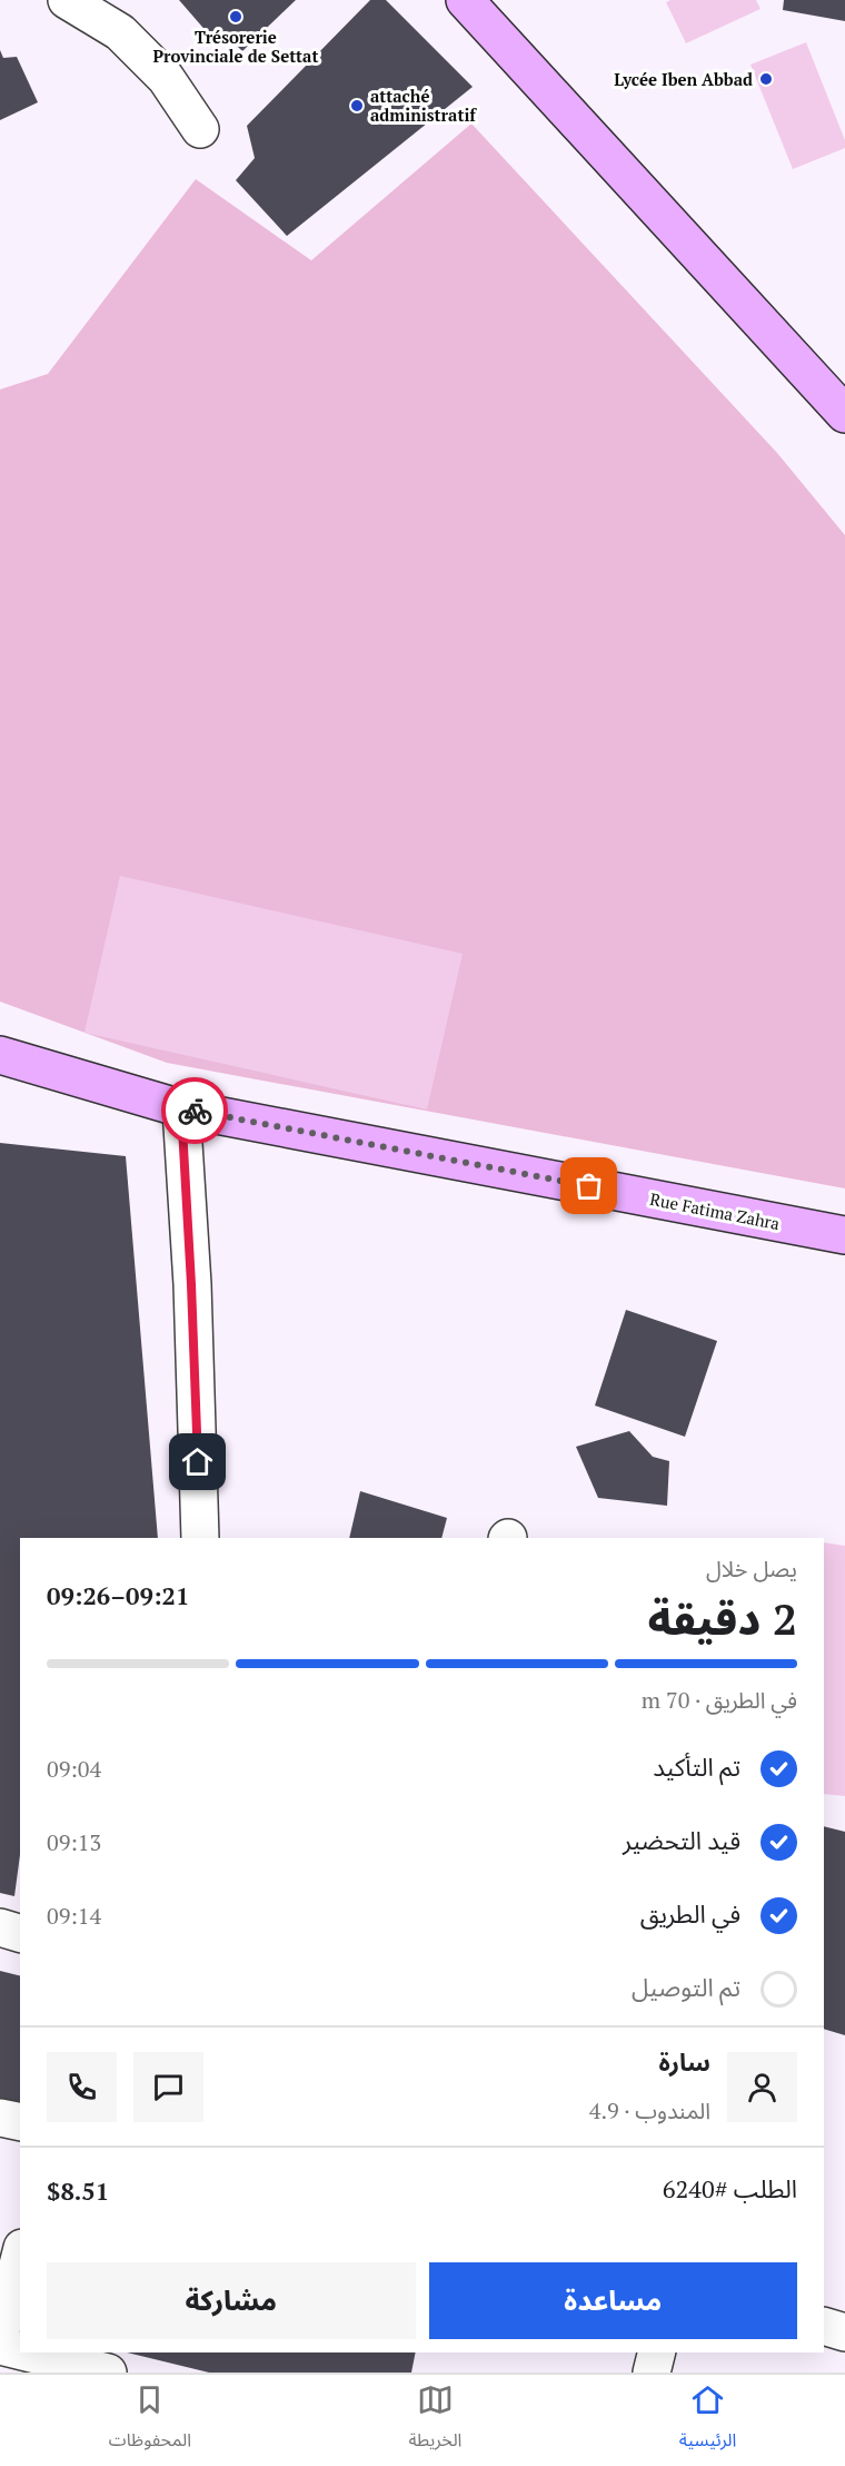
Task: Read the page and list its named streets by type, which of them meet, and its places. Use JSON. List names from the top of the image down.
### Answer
{
  "streets": {
    "street": ["Rue Fatima Zahra"]
  },
  "places": ["Trésorerie Provinciale de Settat", "Lycée Iben Abbad", "attaché administratif"],
  "page": {
    "heading": ["2 دقيقة", "يصل خلال", "09:21–09:26"],
    "panel": [
      "سارة",
      "المندوب · 4.9",
      "الطلب #6240",
      "$8.51"
    ],
    "bar": "في الطريق · 70 m",
    "list": [
      ["تم التأكيد", "09:04"],
      ["قيد التحضير", "09:13"],
      ["في الطريق", "09:14"],
      "تم التوصيل"
    ],
    "buttons": ["مساعدة", "مشاركة"],
    "tabs": ["الرئيسية", "الخريطة", "المحفوظات"]
  }
}
